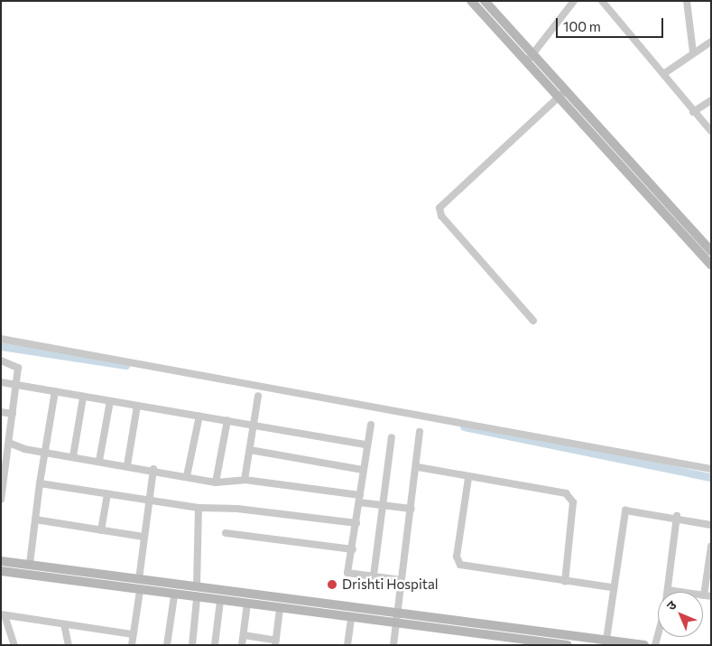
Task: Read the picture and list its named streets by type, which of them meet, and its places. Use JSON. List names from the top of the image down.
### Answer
{
  "places": ["Drishti Hospital"],
  "scale_bar": "100 m",
  "north": "top left"
}
